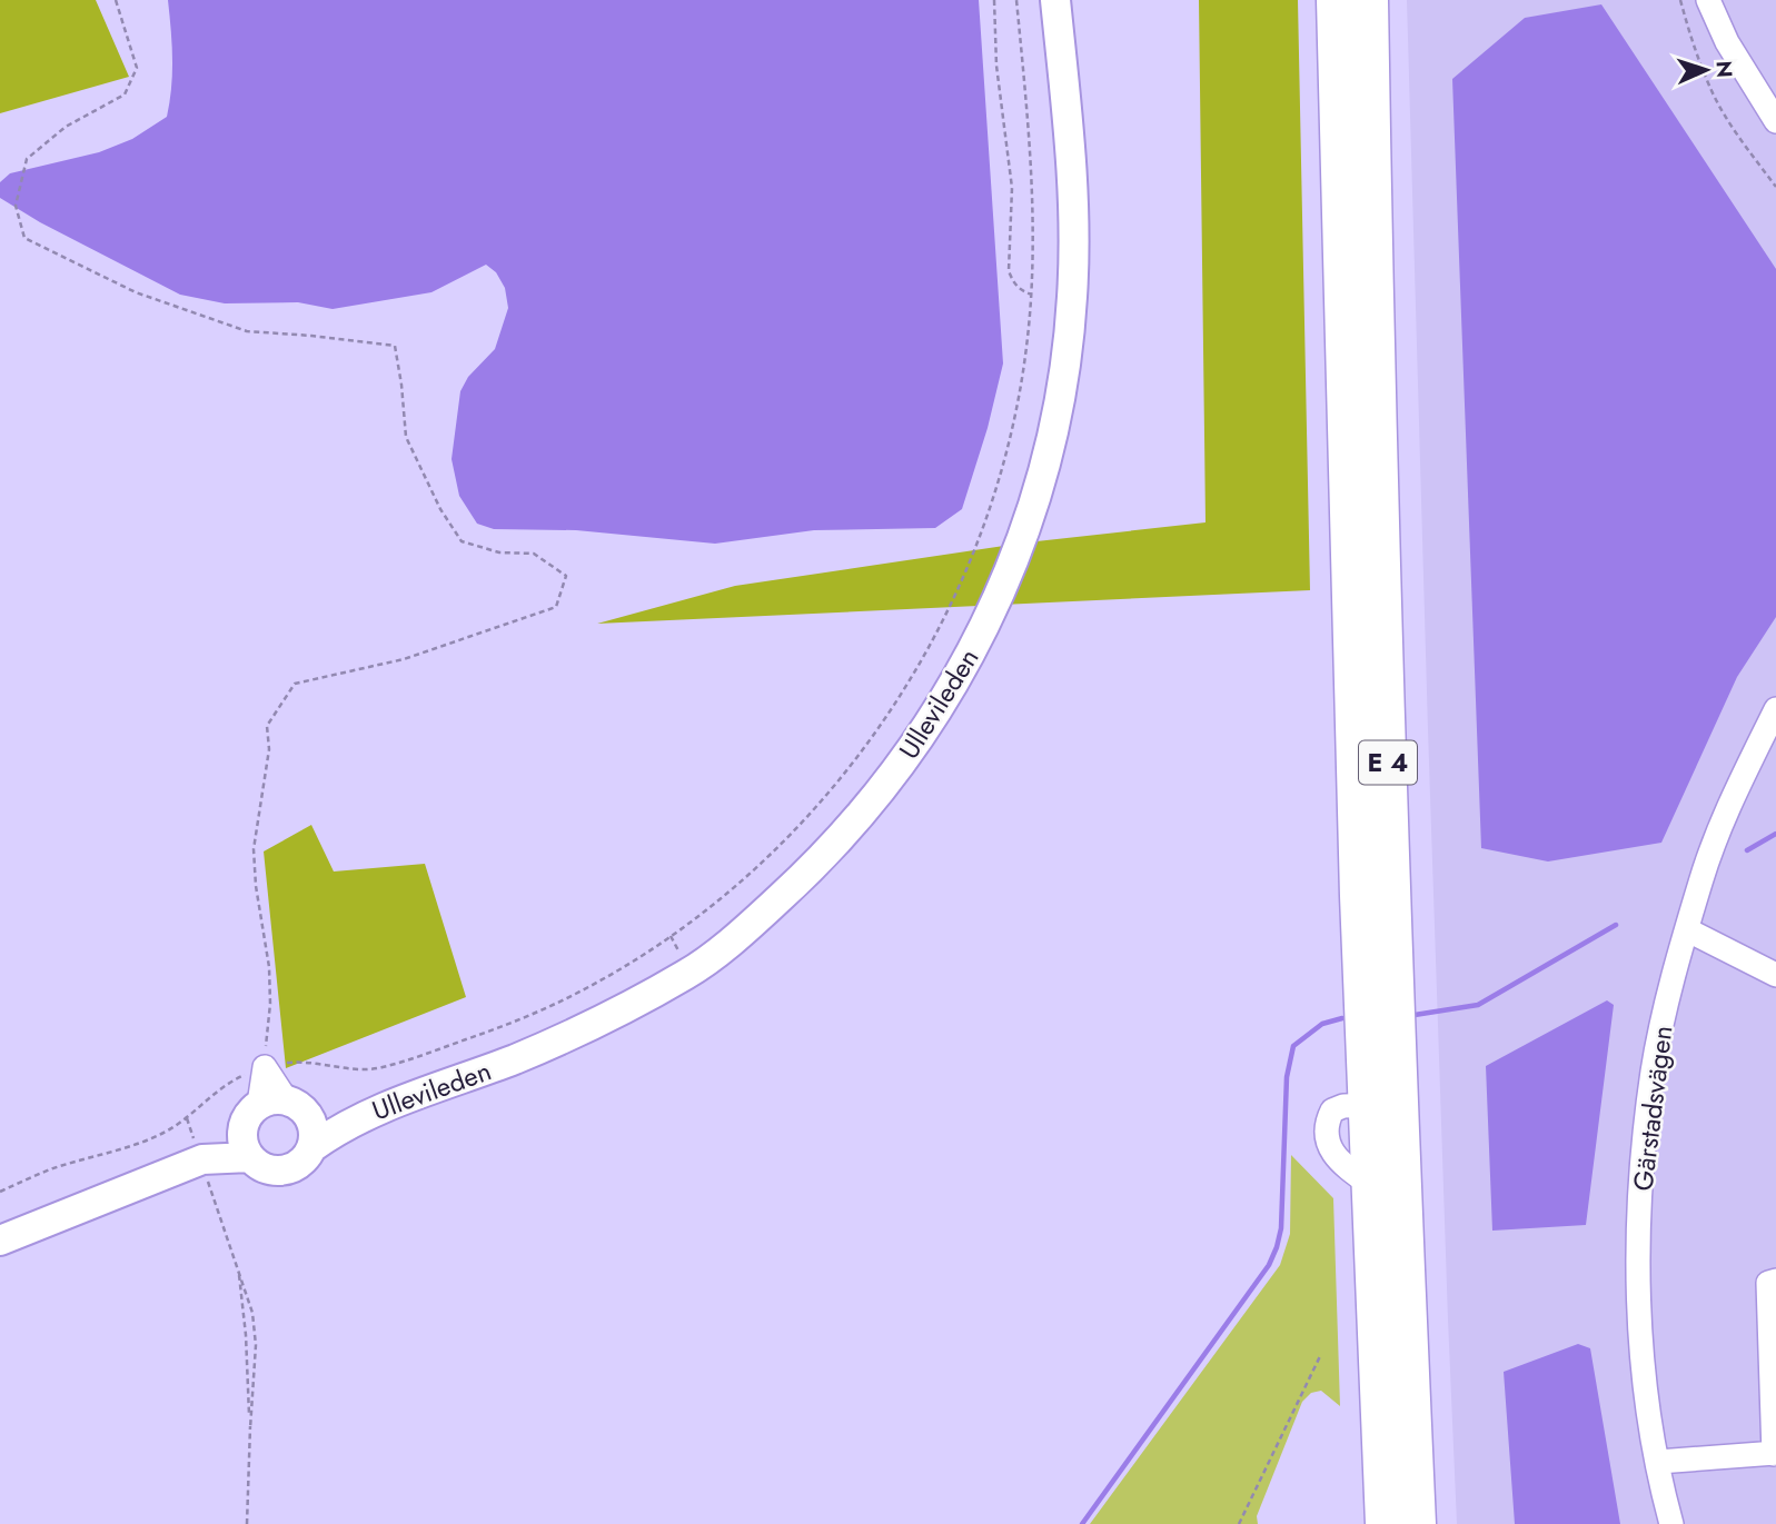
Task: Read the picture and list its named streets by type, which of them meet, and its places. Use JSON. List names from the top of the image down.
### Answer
{
  "streets": {
    "highway": ["E 4"],
    "main road": ["Ullevileden"],
    "street": ["Gärstadsvägen"]
  },
  "north": "right"
}
